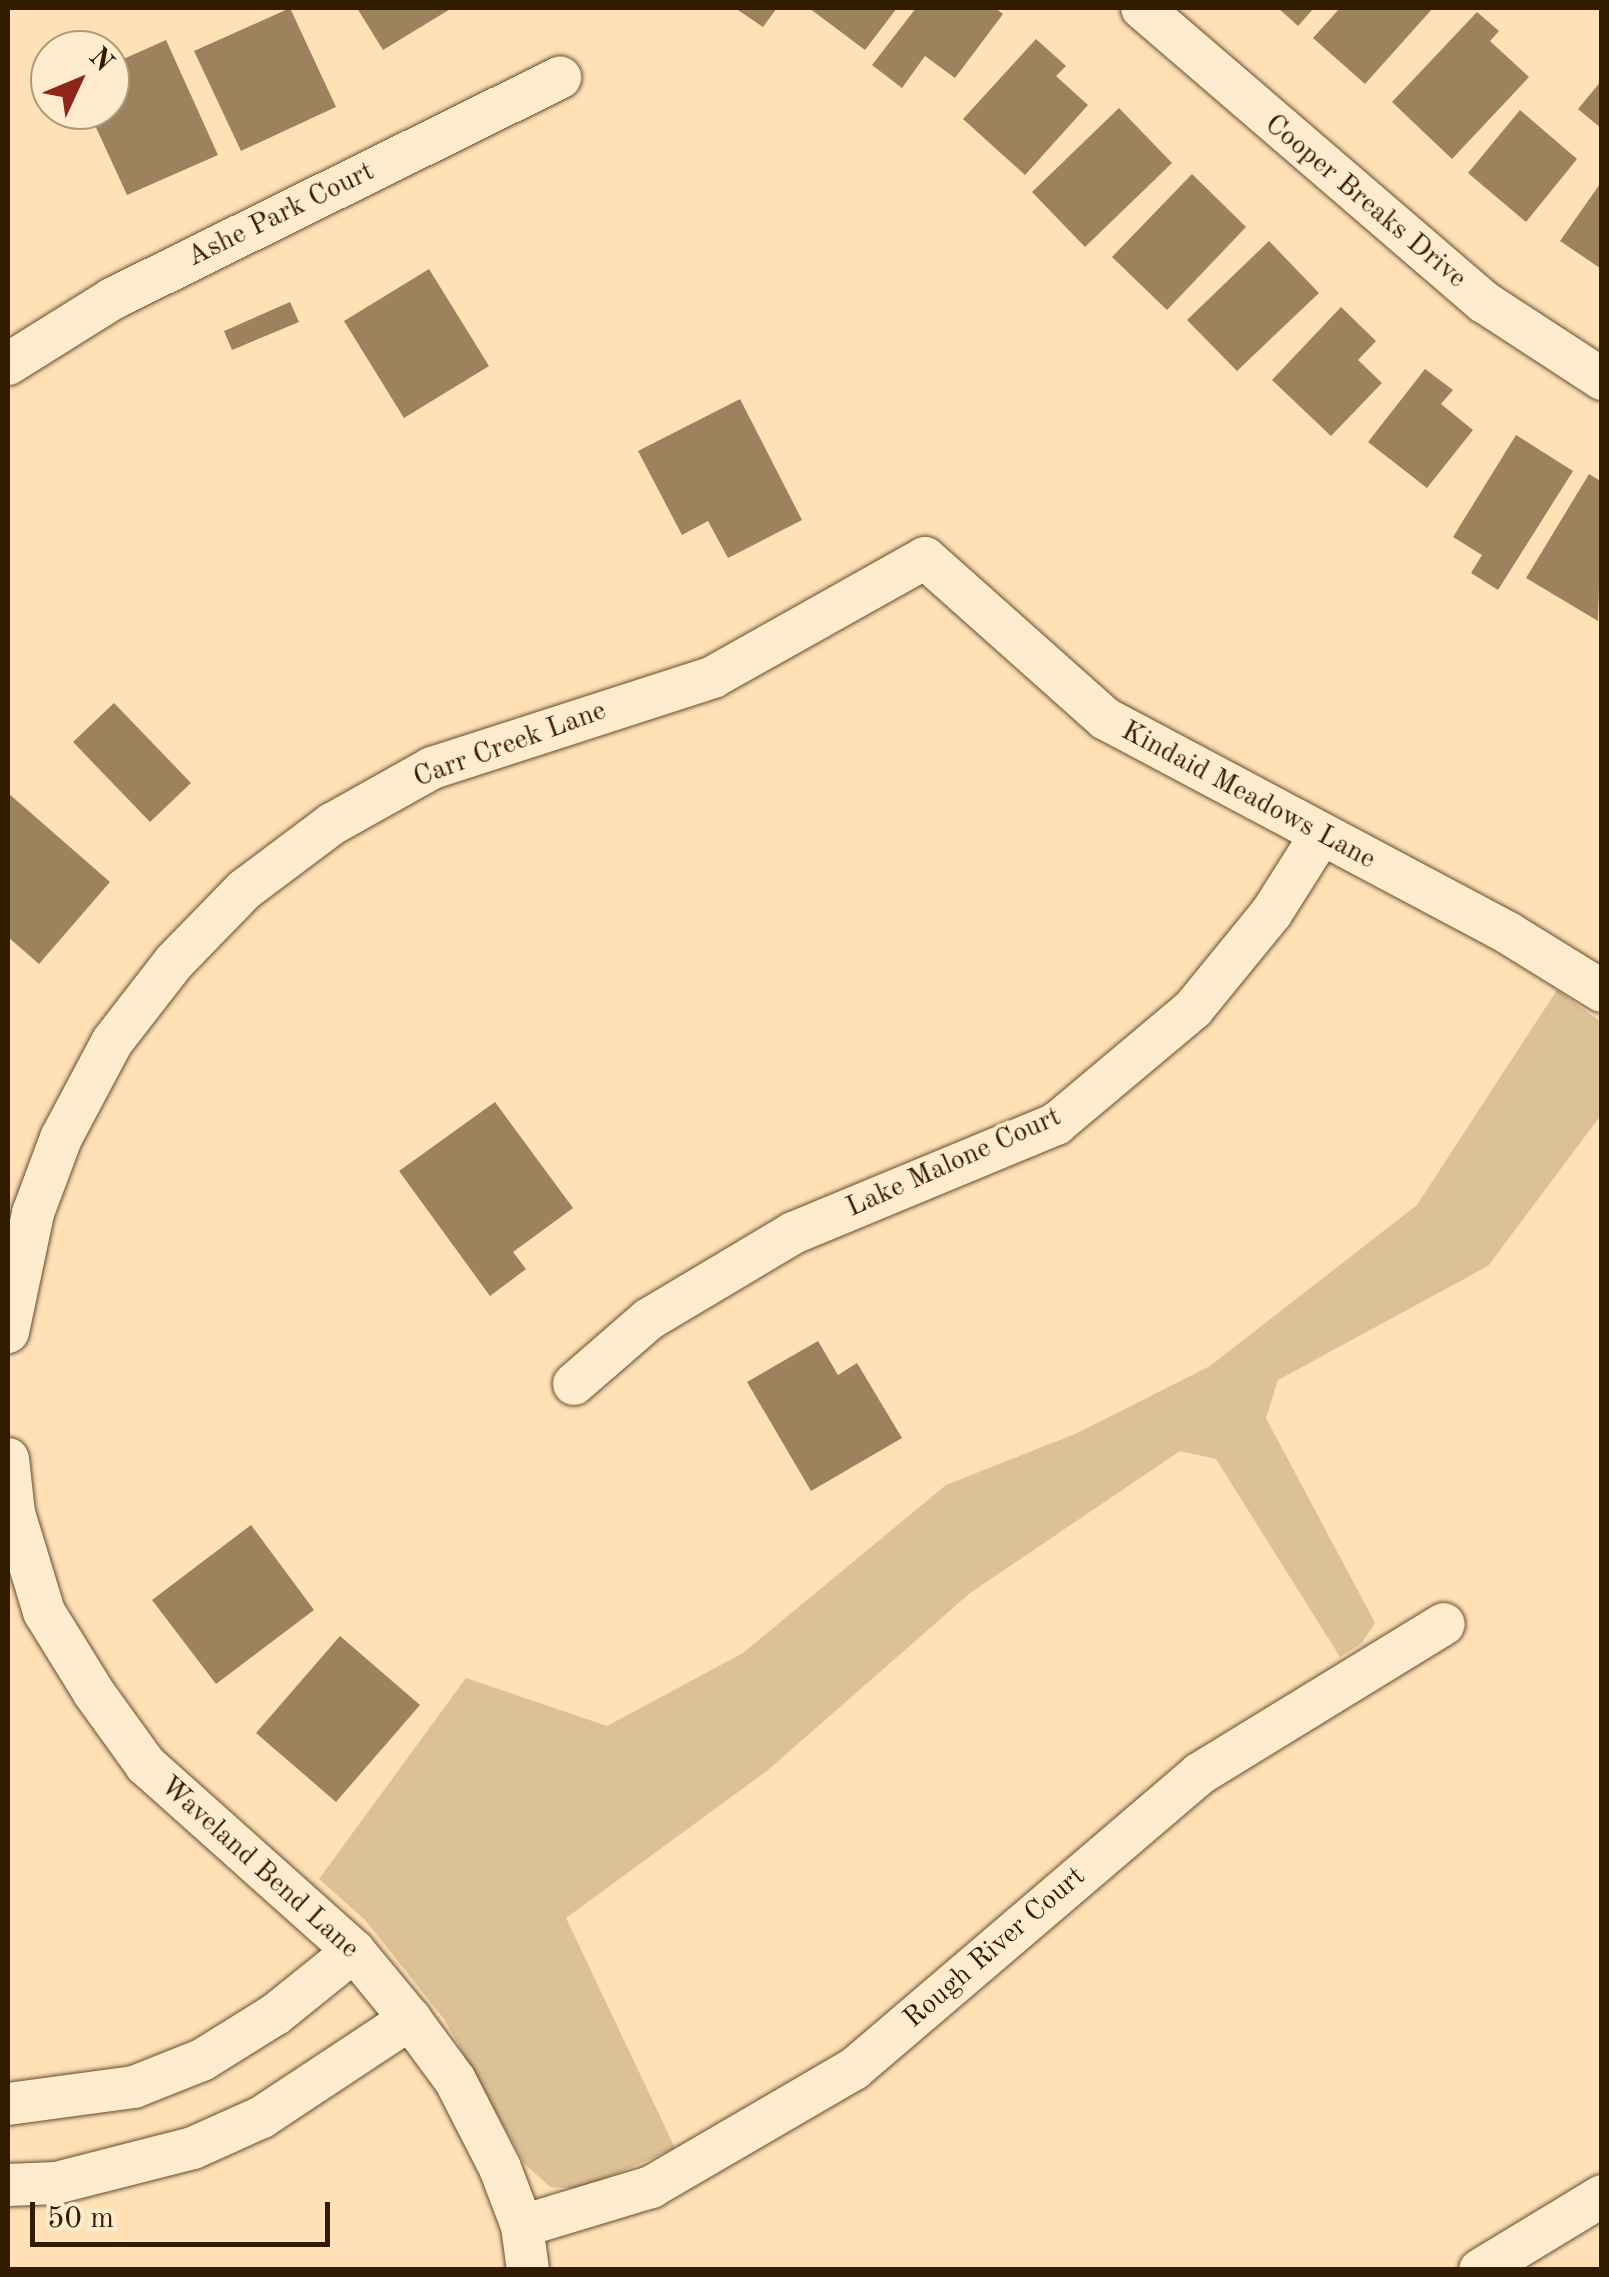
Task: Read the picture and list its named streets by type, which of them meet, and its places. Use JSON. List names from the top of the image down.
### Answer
{
  "streets": {
    "street": [
      "Cooper Breaks Drive",
      "Ashe Park Court",
      "Carr Creek Lane",
      "Kindaid Meadows Lane",
      "Lake Malone Court",
      "Waveland Bend Lane",
      "Rough River Court"
    ]
  },
  "crossings": [
    ["Carr Creek Lane", "Kindaid Meadows Lane"],
    ["Kindaid Meadows Lane", "Lake Malone Court"],
    ["Waveland Bend Lane", "Rough River Court"]
  ],
  "scale_bar": "50 m",
  "north": "top right"
}
